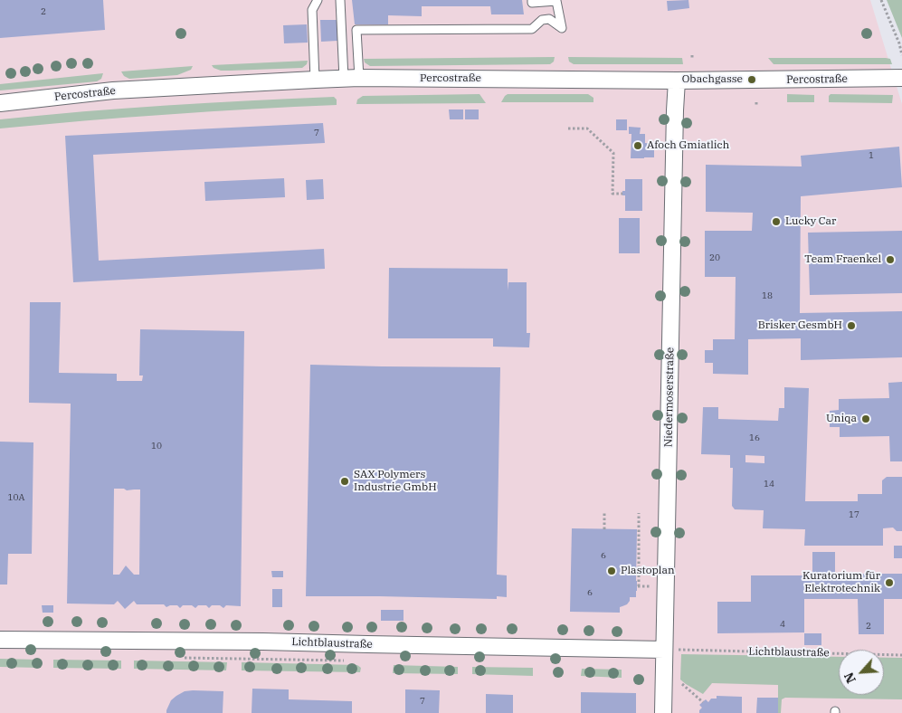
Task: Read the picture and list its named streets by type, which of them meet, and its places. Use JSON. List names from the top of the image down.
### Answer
{
  "streets": {
    "street": ["Percostraße", "Niedermoserstraße", "Lichtblaustraße"]
  },
  "crossings": [
    ["Percostraße", "Niedermoserstraße"],
    ["Niedermoserstraße", "Lichtblaustraße"]
  ],
  "places": [
    "Obachgasse",
    "Afoch Gmiatlich",
    "Lucky Car",
    "Team Fraenkel",
    "Brisker GesmbH",
    "Uniqa",
    "SAX Polymers Industrie GmbH",
    "Plastoplan",
    "Kuratorium für Elektrotechnik"
  ],
  "house_numbers": [
    "2",
    "7",
    "1",
    "20",
    "18",
    "16",
    "10",
    "14",
    "10A",
    "17",
    "6",
    "6",
    "4",
    "2",
    "7"
  ],
  "north": "bottom left"
}
